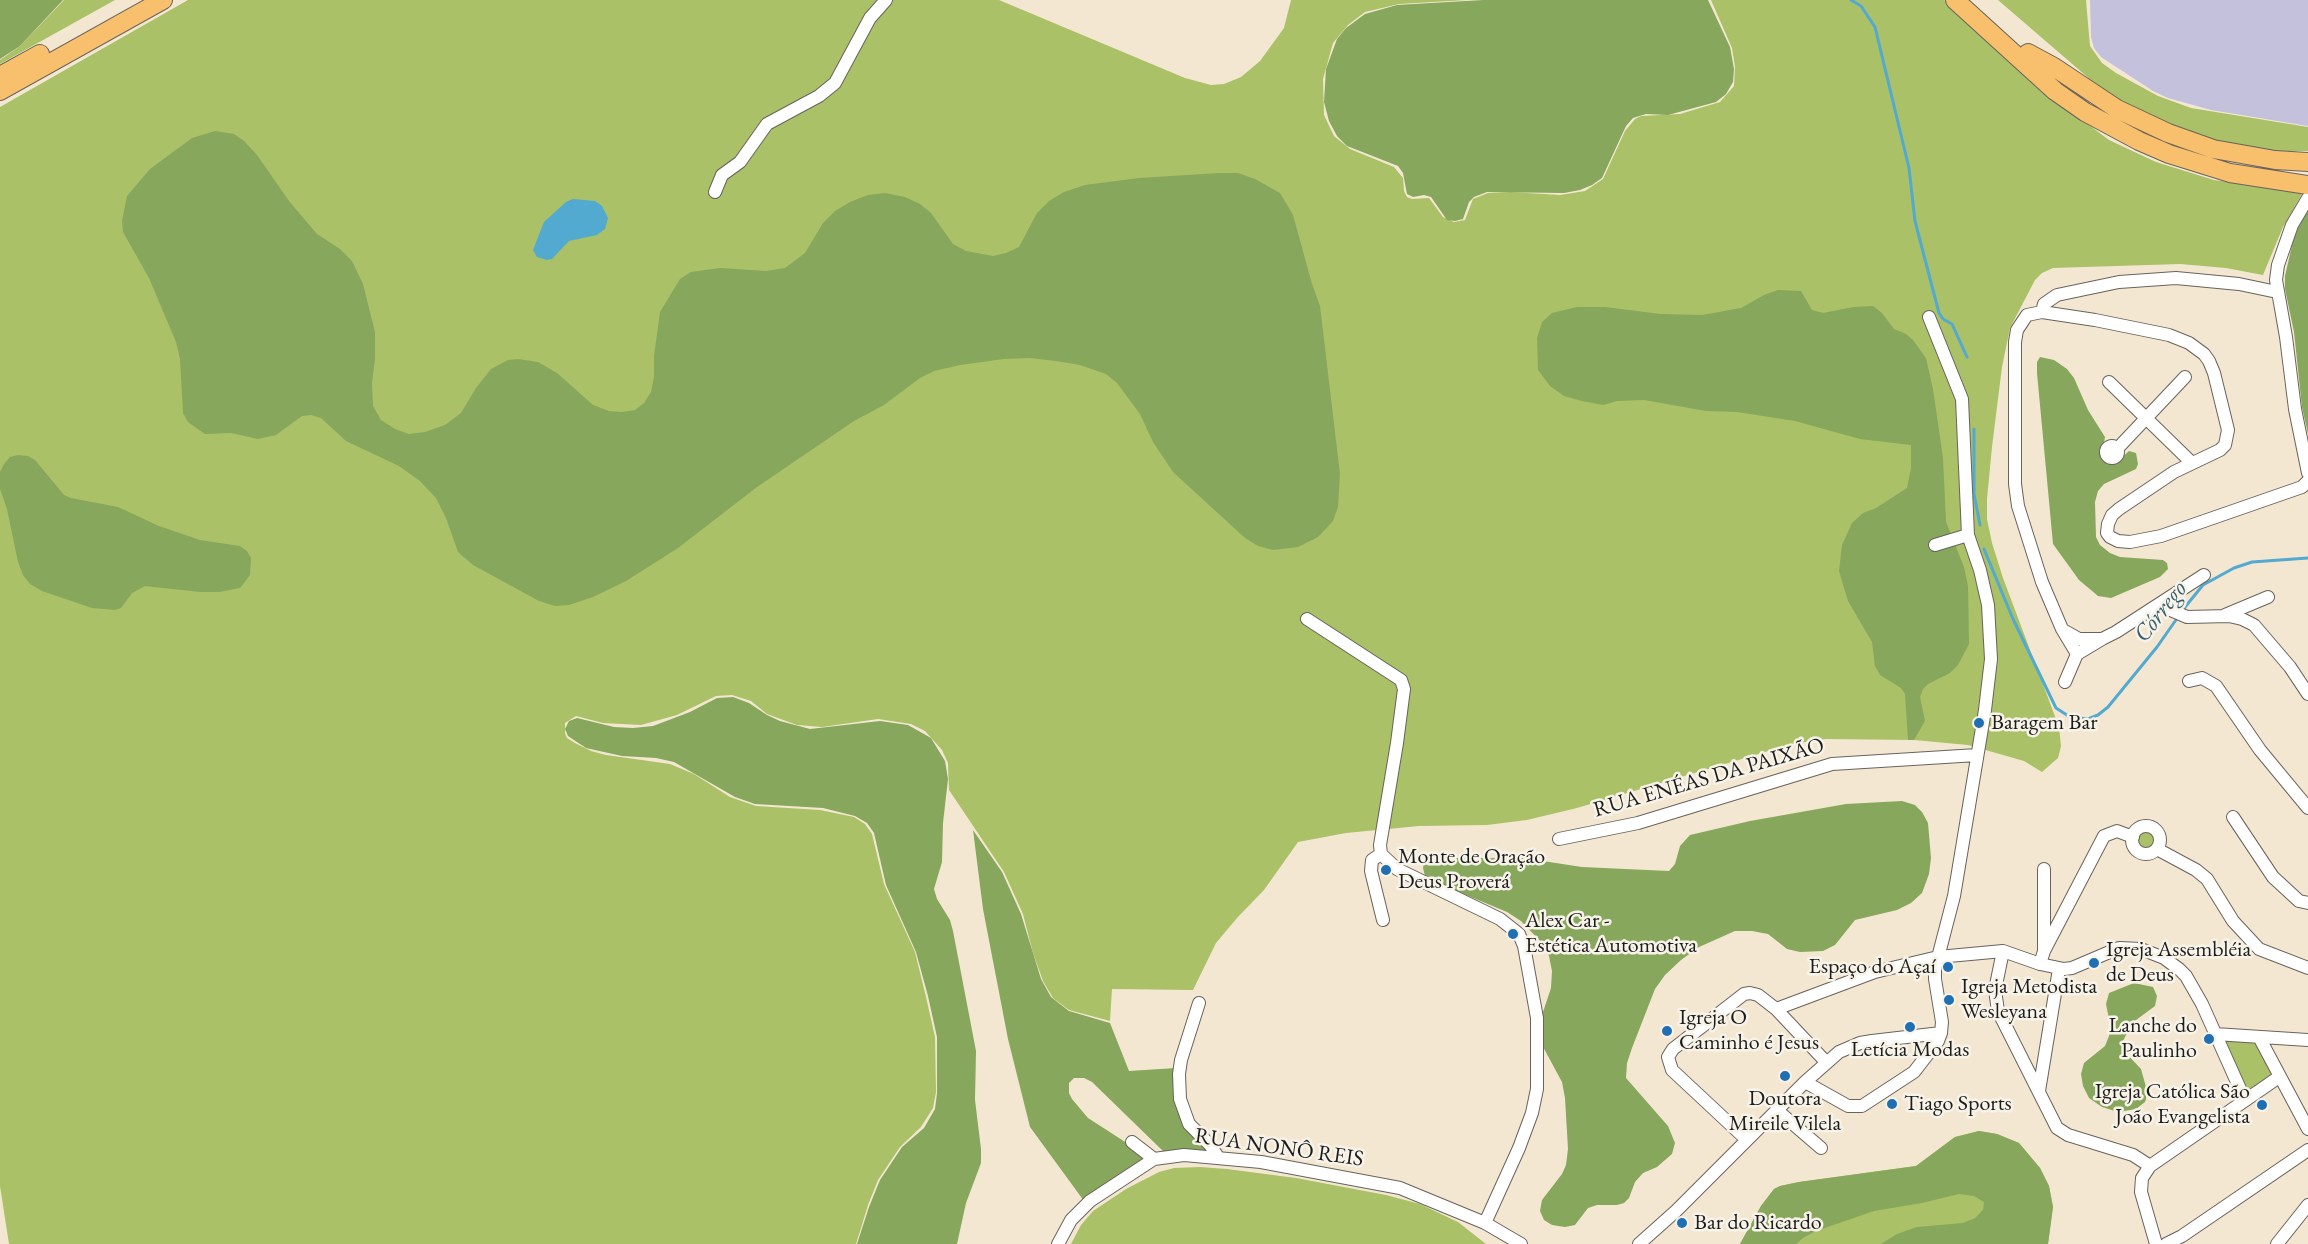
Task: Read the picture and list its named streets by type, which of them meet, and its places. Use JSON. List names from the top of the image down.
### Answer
{
  "streets": {
    "street": ["RUA ENÉAS DA PAIXÃO", "RUA NONÔ REIS"]
  },
  "water": ["Córrego"],
  "places": [
    "Baragem Bar",
    "Monte de Oração Deus Proverá",
    "Alex Car - Estética Automotiva",
    "Igreja Assembléia de Deus",
    "Espaço do Açaí",
    "Igreja Metodista Wesleyana",
    "Letícia Modas",
    "Igreja O Caminho é Jesus",
    "Lanche do Paulinho",
    "Doutora Mireile Vilela",
    "Tiago Sports",
    "Igreja Católica São João Evangelista",
    "Bar do Ricardo"
  ]
}
